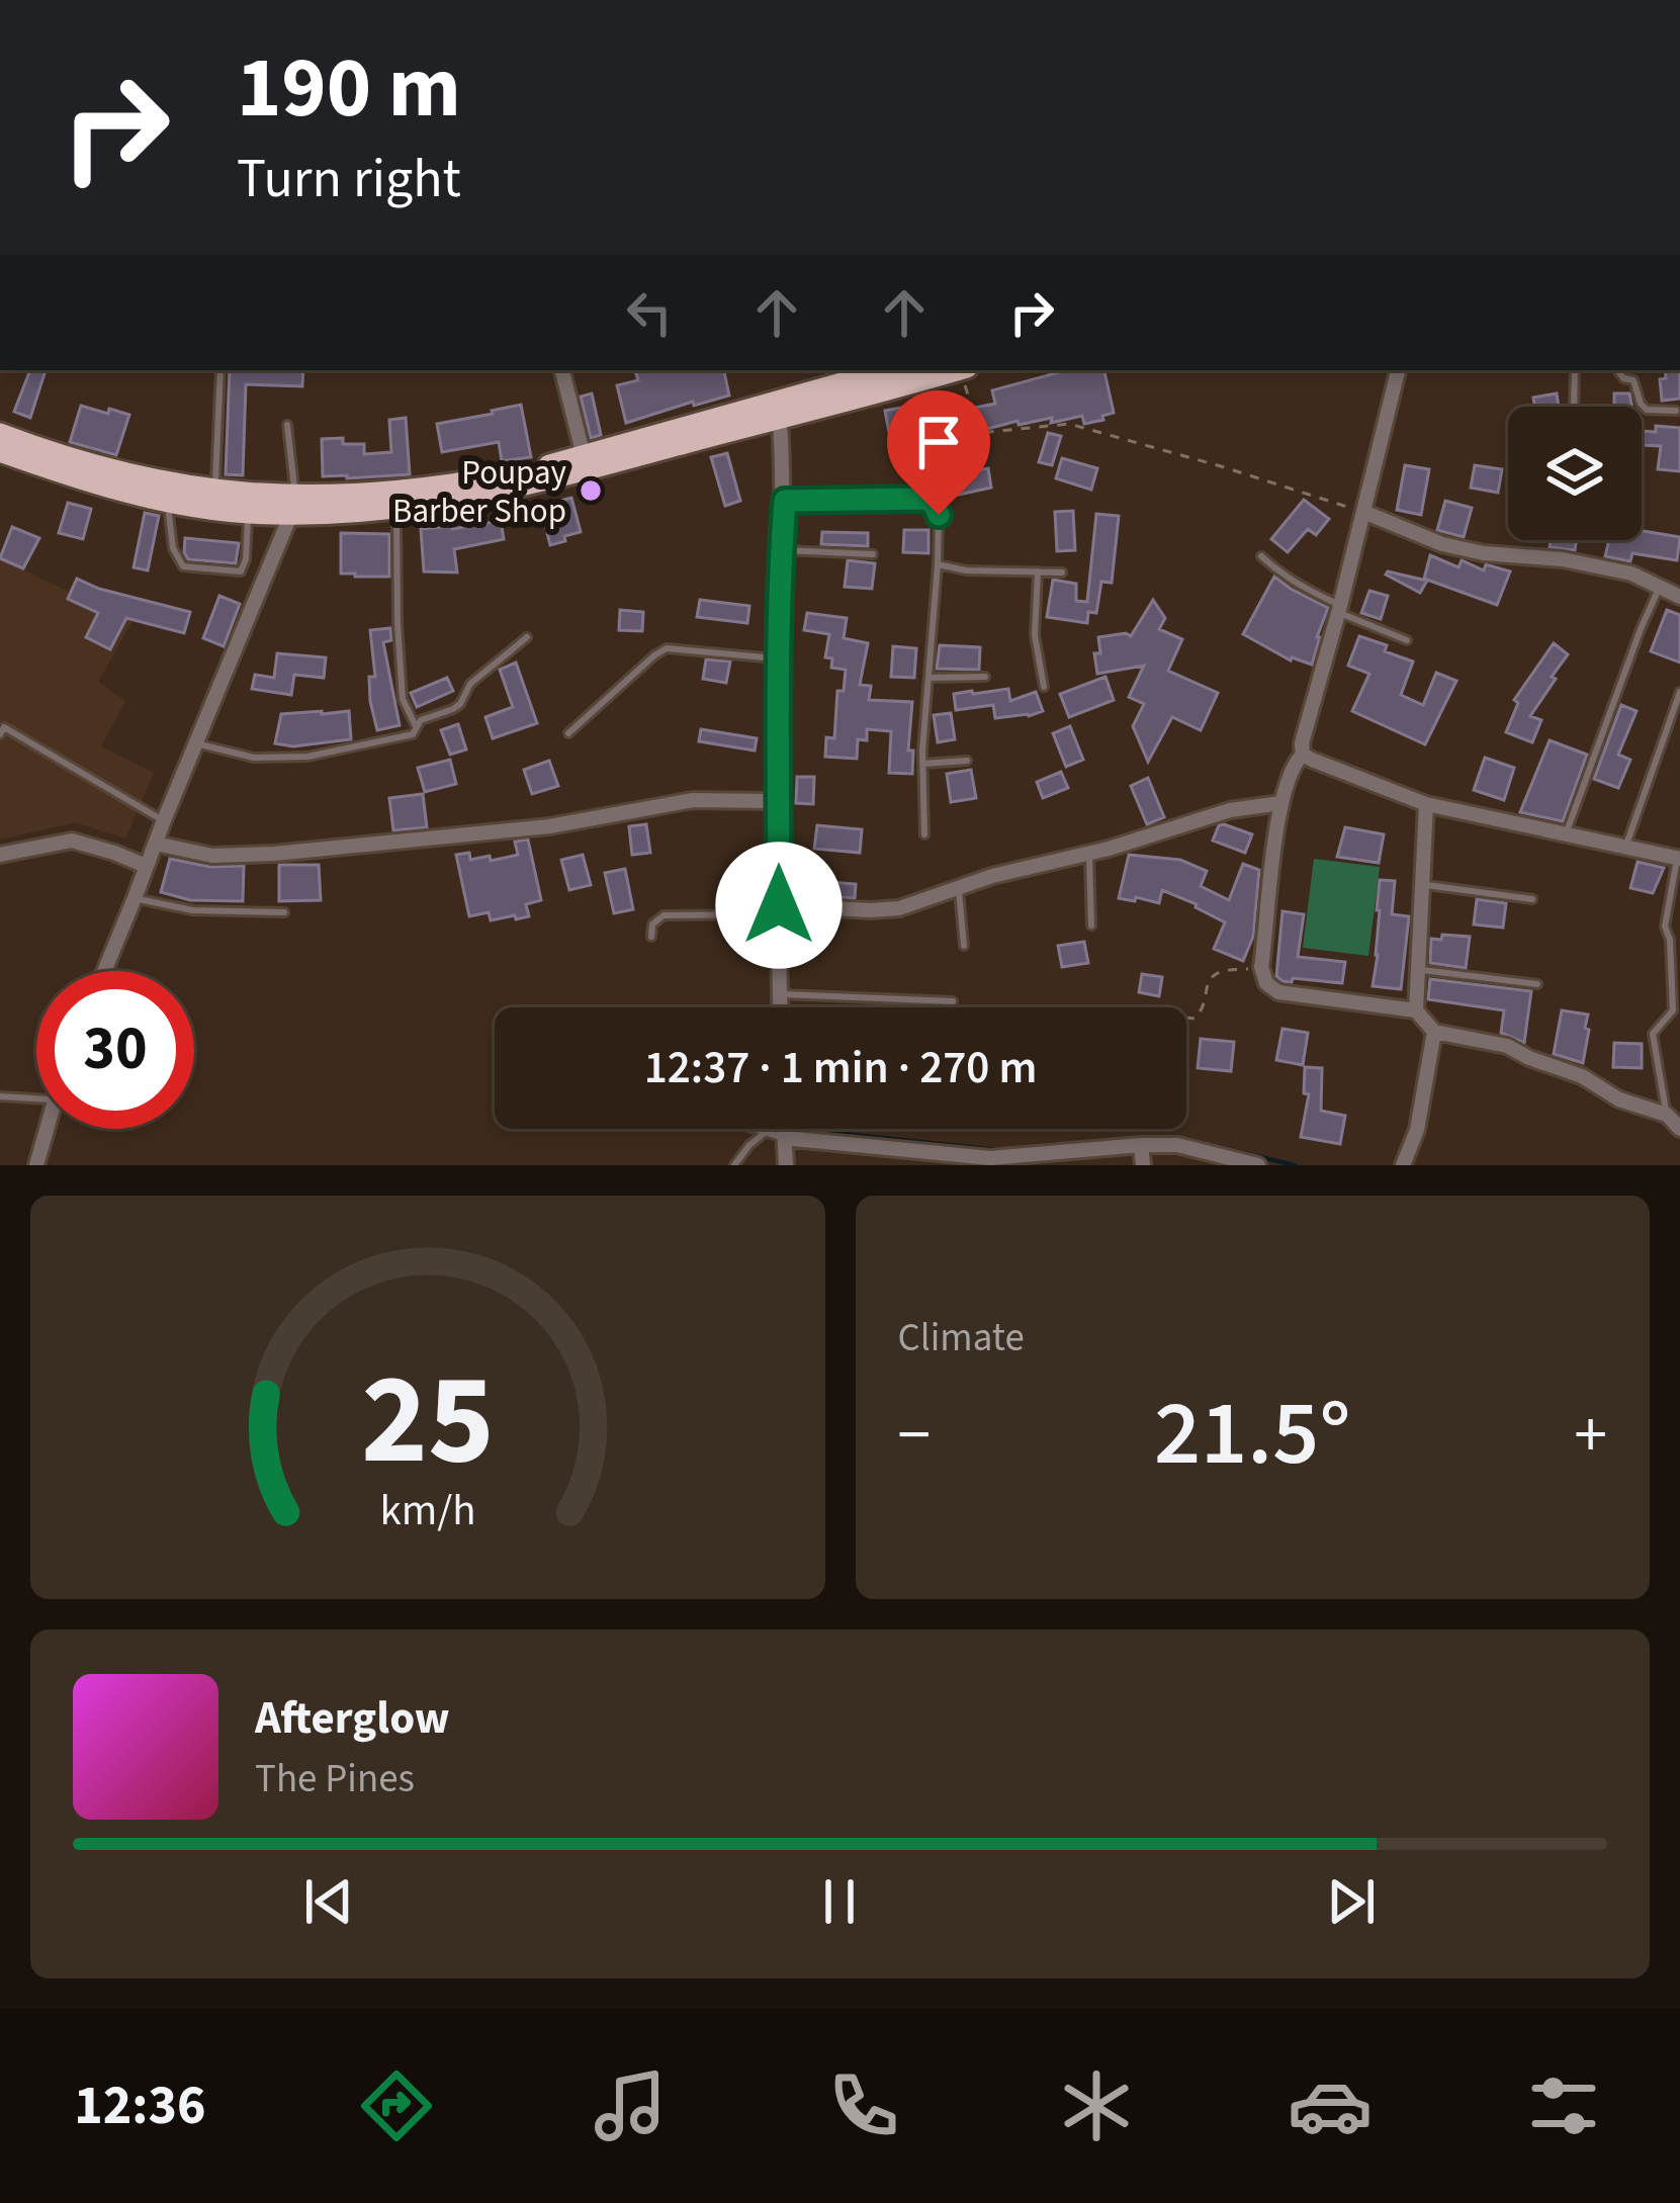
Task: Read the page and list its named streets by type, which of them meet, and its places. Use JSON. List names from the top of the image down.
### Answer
{
  "places": ["Poupay Barber Shop"],
  "page": {
    "turn": ["190 m", "Turn right"],
    "limit": "30",
    "trip": "12:37 · 1 min · 270 m",
    "tile": "Climate",
    "heat": ["−", "21.5°", "+"],
    "song": ["Afterglow", "The Pines"],
    "tabs": "12:36",
    "gauge": ["25", "km/h"]
  }
}
